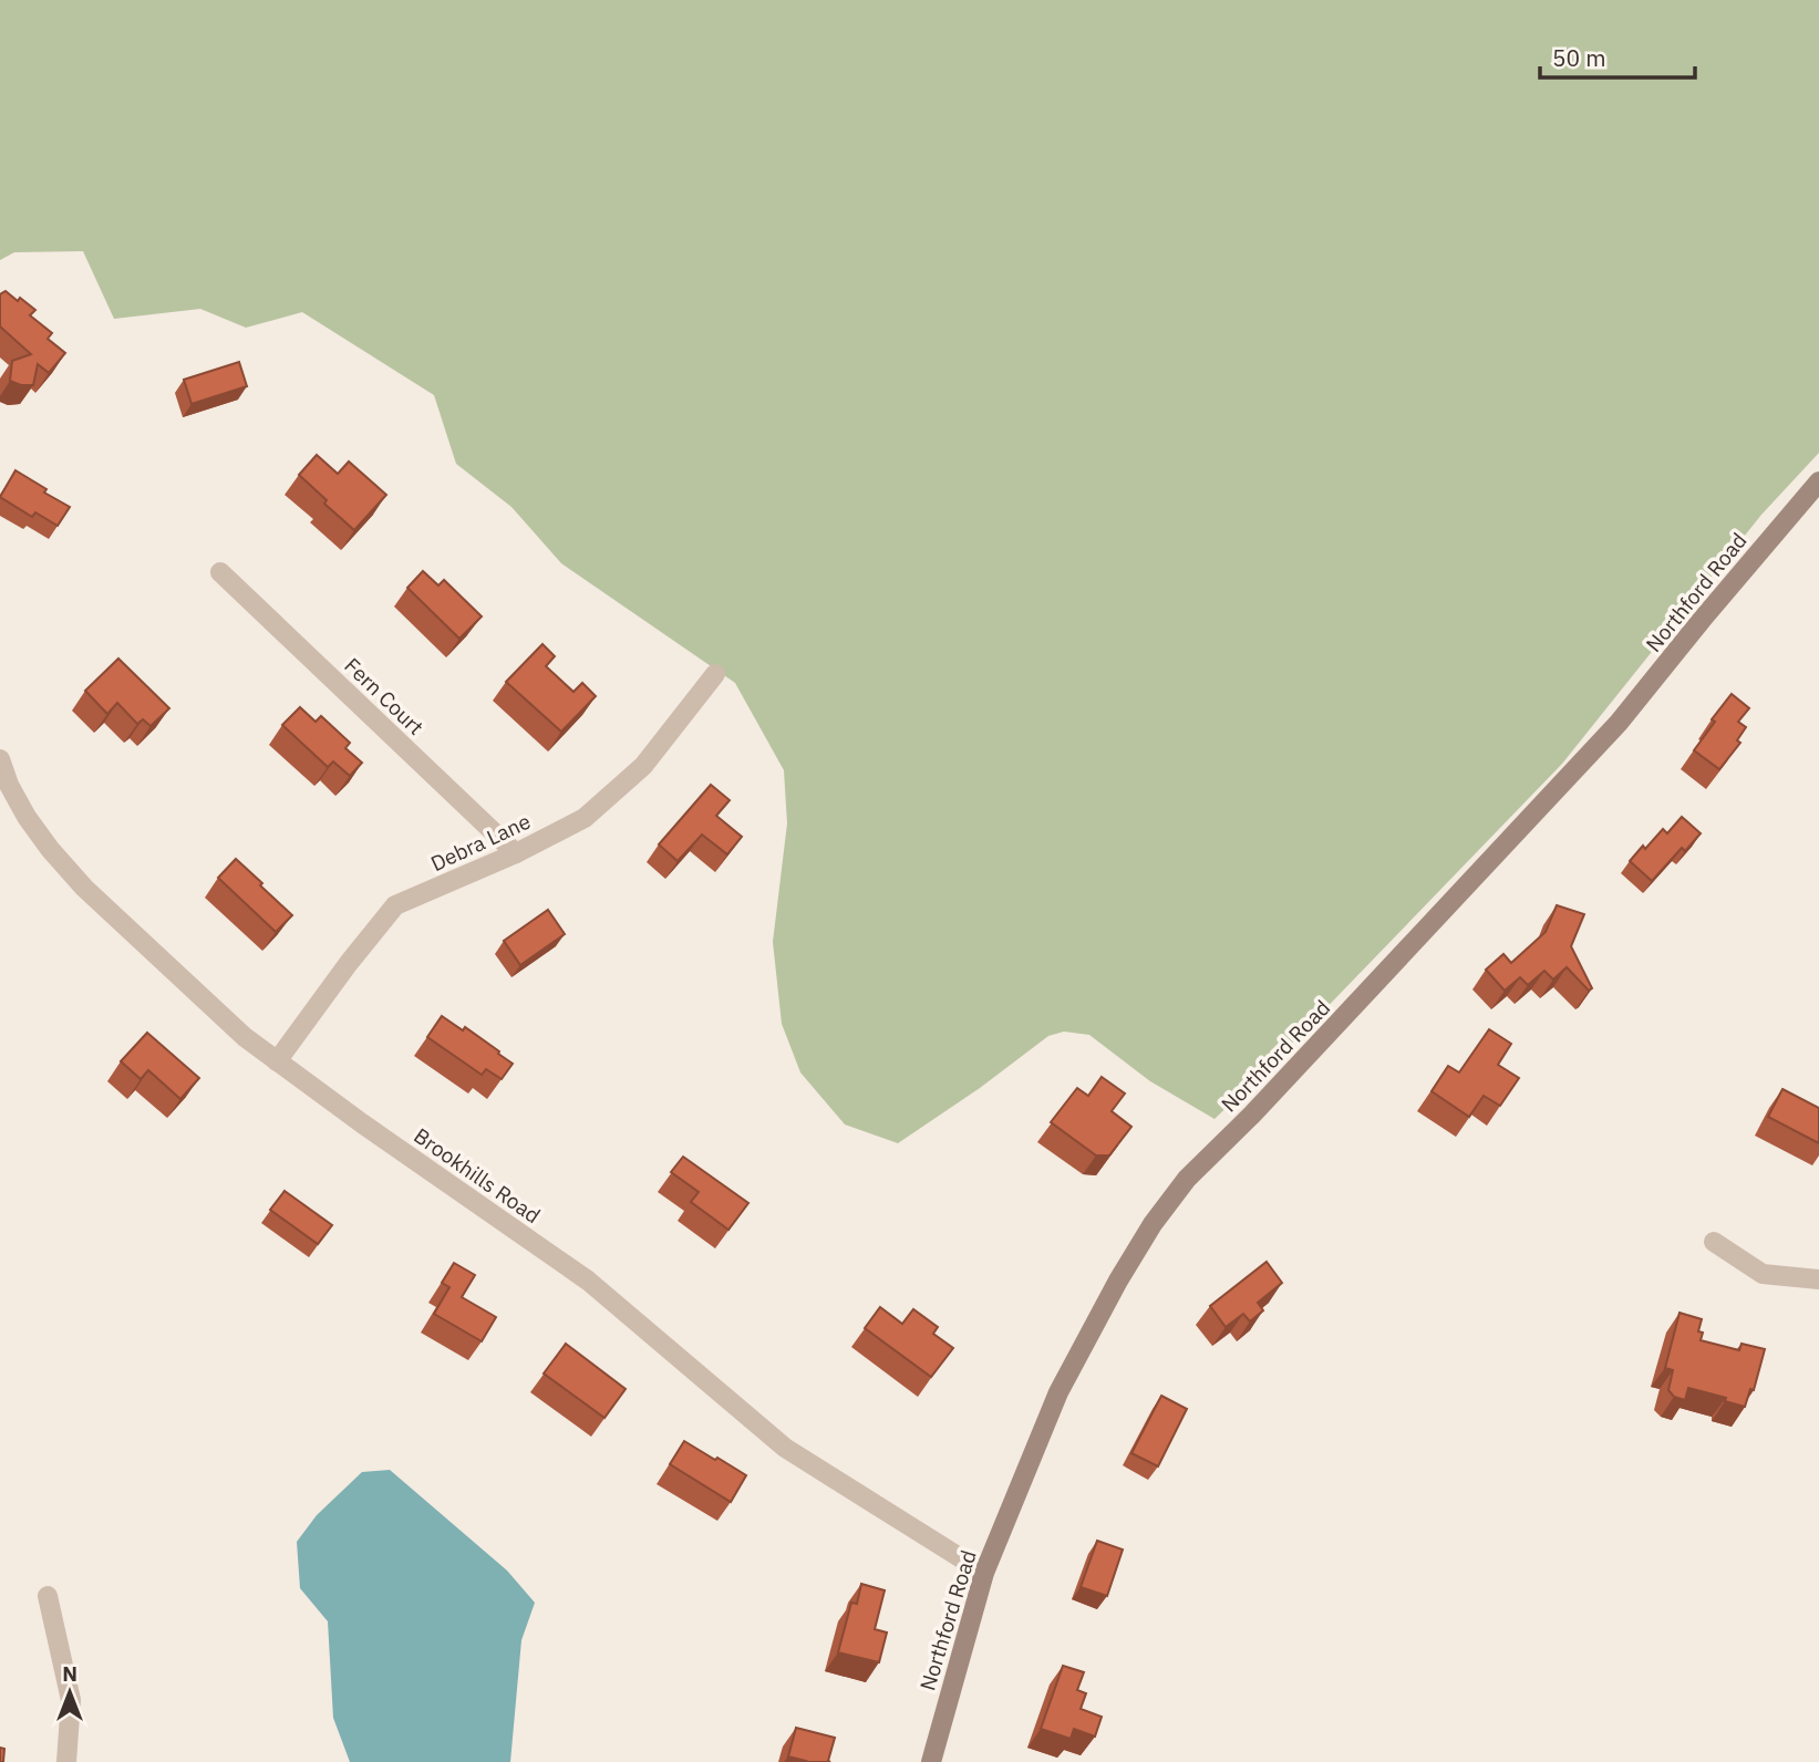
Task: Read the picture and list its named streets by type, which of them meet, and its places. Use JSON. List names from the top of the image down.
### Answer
{
  "streets": {
    "street": [
      "Northford Road",
      "Fern Court",
      "Debra Lane",
      "Brookhills Road"
    ]
  },
  "crossings": [
    ["Northford Road", "Brookhills Road"],
    ["Fern Court", "Debra Lane"],
    ["Debra Lane", "Brookhills Road"]
  ],
  "scale_bar": "50 m",
  "north": "top"
}
